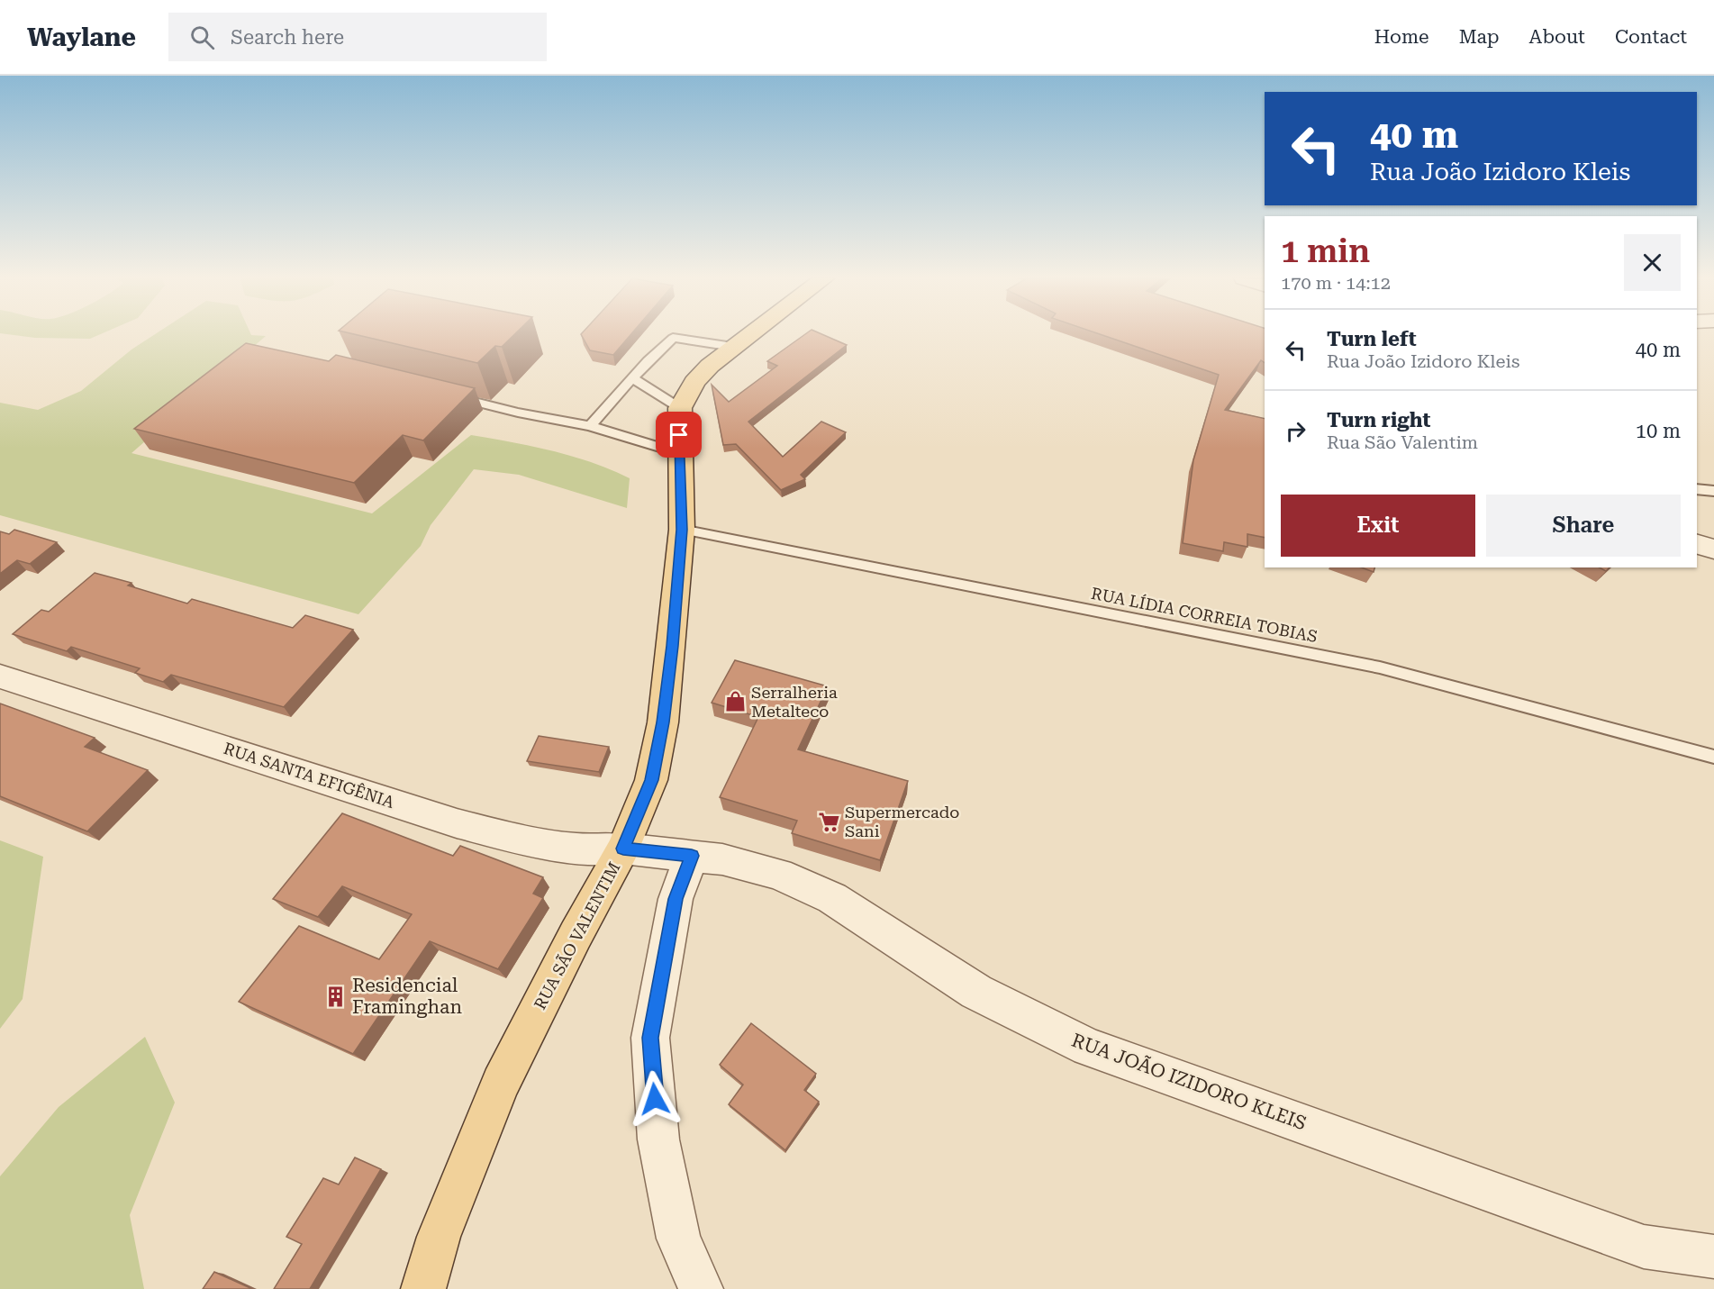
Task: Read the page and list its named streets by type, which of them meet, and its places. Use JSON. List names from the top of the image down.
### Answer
{
  "streets": {
    "main road": ["RUA SÃO VALENTIM"],
    "street": ["RUA SANTA EFIGÊNIA", "RUA JOÃO IZIDORO KLEIS"],
    "lane": ["RUA LÍDIA CORREIA TOBIAS"]
  },
  "crossings": [
    ["RUA LÍDIA CORREIA TOBIAS", "RUA SÃO VALENTIM"],
    ["RUA SANTA EFIGÊNIA", "RUA SÃO VALENTIM"],
    ["RUA SANTA EFIGÊNIA", "RUA JOÃO IZIDORO KLEIS"],
    ["RUA SÃO VALENTIM", "RUA JOÃO IZIDORO KLEIS"]
  ],
  "places": {
    "shop": ["Serralheria Metalteco"],
    "supermarket": ["Supermercado Sani"],
    "building": ["Residencial Framinghan"]
  },
  "page": {
    "header": "Waylane",
    "search": "Search here",
    "nav": [
      "Home",
      "Map",
      "About",
      "Contact"
    ],
    "turn": ["40 m", "Rua João Izidoro Kleis"],
    "heading": ["1 min", "170 m · 14:12"],
    "list": [
      {
        "name": "Turn left",
        "note": "Rua João Izidoro Kleis",
        "value": "40 m"
      },
      {
        "name": "Turn right",
        "note": "Rua São Valentim",
        "value": "10 m"
      }
    ],
    "buttons": ["Exit", "Share"]
  }
}
